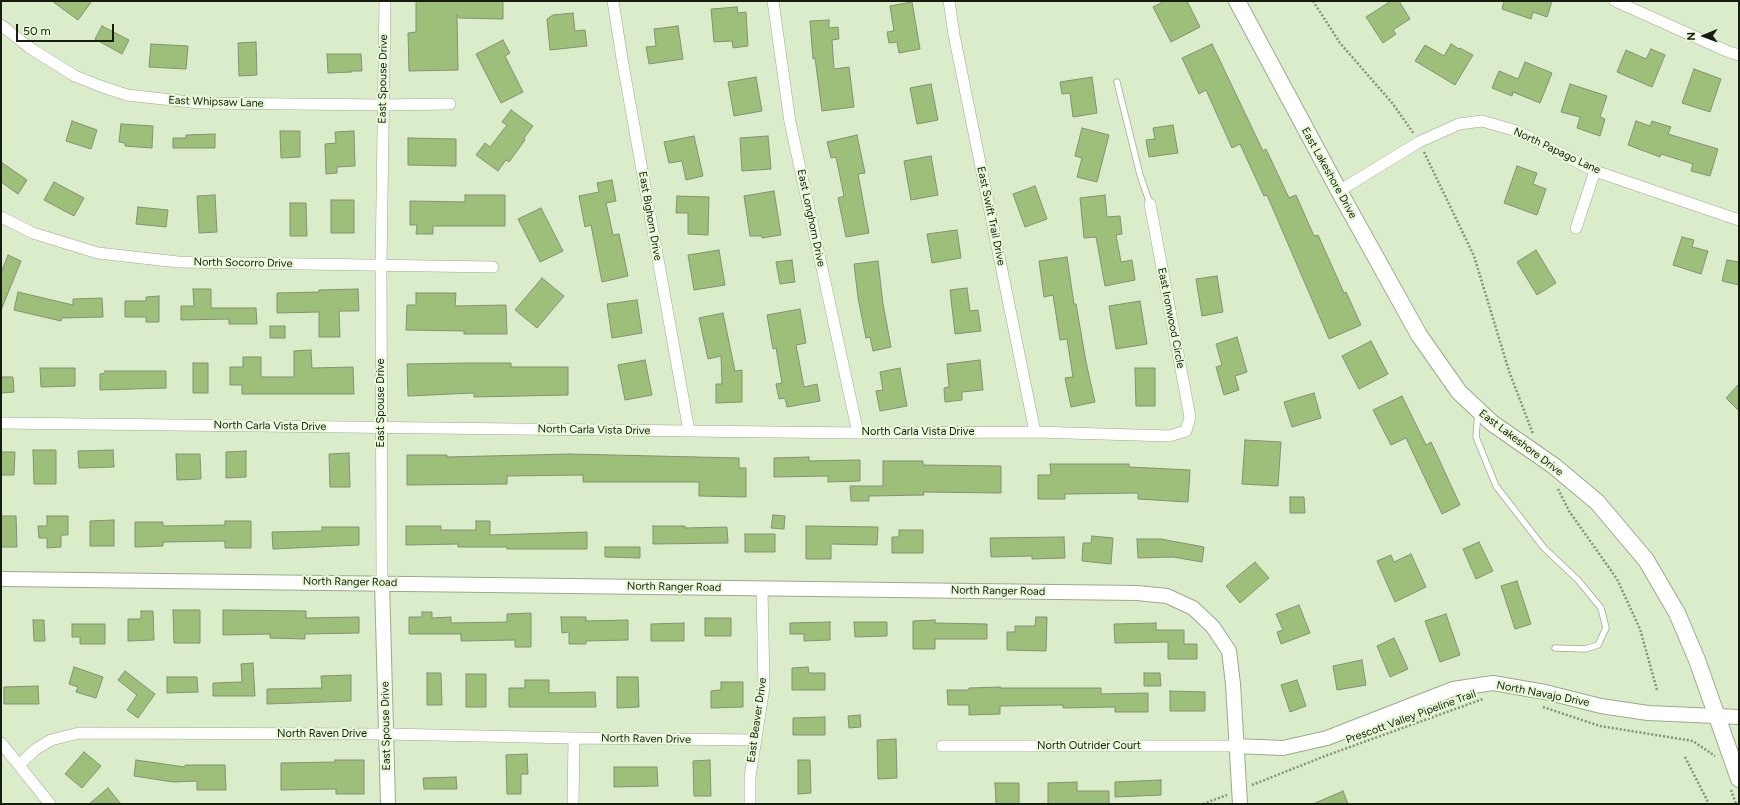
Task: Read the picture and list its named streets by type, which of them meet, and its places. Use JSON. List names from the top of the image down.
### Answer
{
  "streets": {
    "main road": ["East Lakeshore Drive"],
    "street": [
      "East Spouse Drive",
      "East Whipsaw Lane",
      "North Papago Lane",
      "East Bighorn Drive",
      "East Swift Trail Drive",
      "East Longhorn Drive",
      "North Socorro Drive",
      "East Ironwood Circle",
      "North Carla Vista Drive",
      "North Ranger Road",
      "North Navajo Drive",
      "East Beaver Drive",
      "North Raven Drive",
      "North Outrider Court"
    ],
    "path": ["Prescott Valley Pipeline Trail"]
  },
  "crossings": [
    ["East Spouse Drive", "East Whipsaw Lane"],
    ["East Spouse Drive", "North Socorro Drive"],
    ["East Spouse Drive", "North Carla Vista Drive"],
    ["East Spouse Drive", "North Ranger Road"],
    ["East Spouse Drive", "North Raven Drive"],
    ["North Papago Lane", "East Lakeshore Drive"],
    ["East Lakeshore Drive", "North Navajo Drive"],
    ["East Bighorn Drive", "North Carla Vista Drive"],
    ["East Swift Trail Drive", "North Carla Vista Drive"],
    ["East Longhorn Drive", "North Carla Vista Drive"],
    ["East Ironwood Circle", "North Carla Vista Drive"],
    ["North Ranger Road", "North Navajo Drive"],
    ["North Ranger Road", "Prescott Valley Pipeline Trail"],
    ["North Ranger Road", "East Beaver Drive"],
    ["North Ranger Road", "North Outrider Court"],
    ["North Navajo Drive", "North Outrider Court"],
    ["East Beaver Drive", "North Raven Drive"]
  ],
  "scale_bar": "50 m",
  "north": "left"
}
